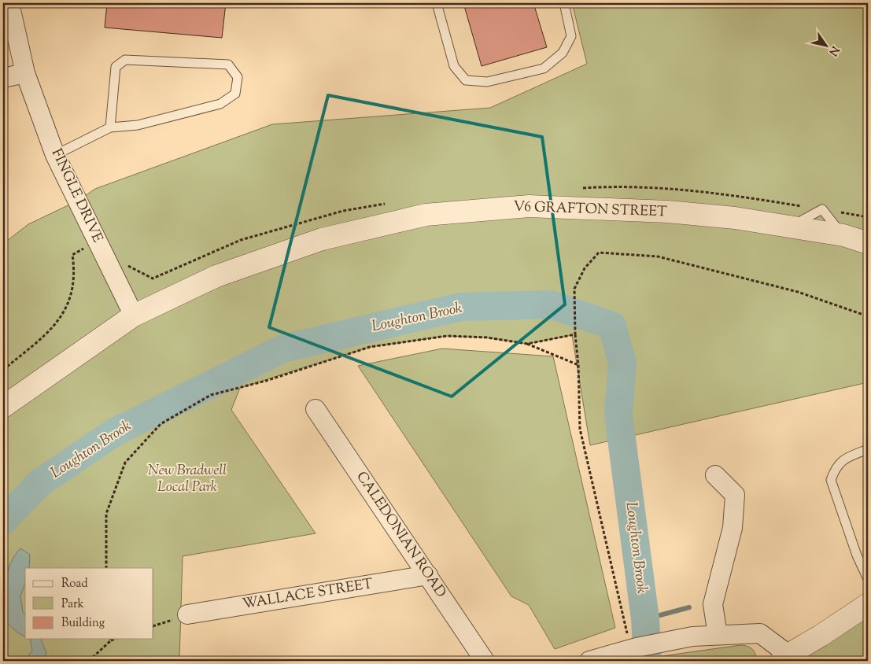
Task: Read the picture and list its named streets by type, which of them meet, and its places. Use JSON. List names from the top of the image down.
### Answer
{
  "streets": {
    "street": [
      "FINGLE DRIVE",
      "V6 GRAFTON STREET",
      "CALEDONIAN ROAD",
      "WALLACE STREET"
    ]
  },
  "crossings": [
    ["FINGLE DRIVE", "V6 GRAFTON STREET"],
    ["CALEDONIAN ROAD", "WALLACE STREET"]
  ],
  "water": ["Loughton Brook"],
  "parks": ["New Bradwell Local Park"],
  "legend": ["Road", "Park", "Building"],
  "north": "bottom right"
}
